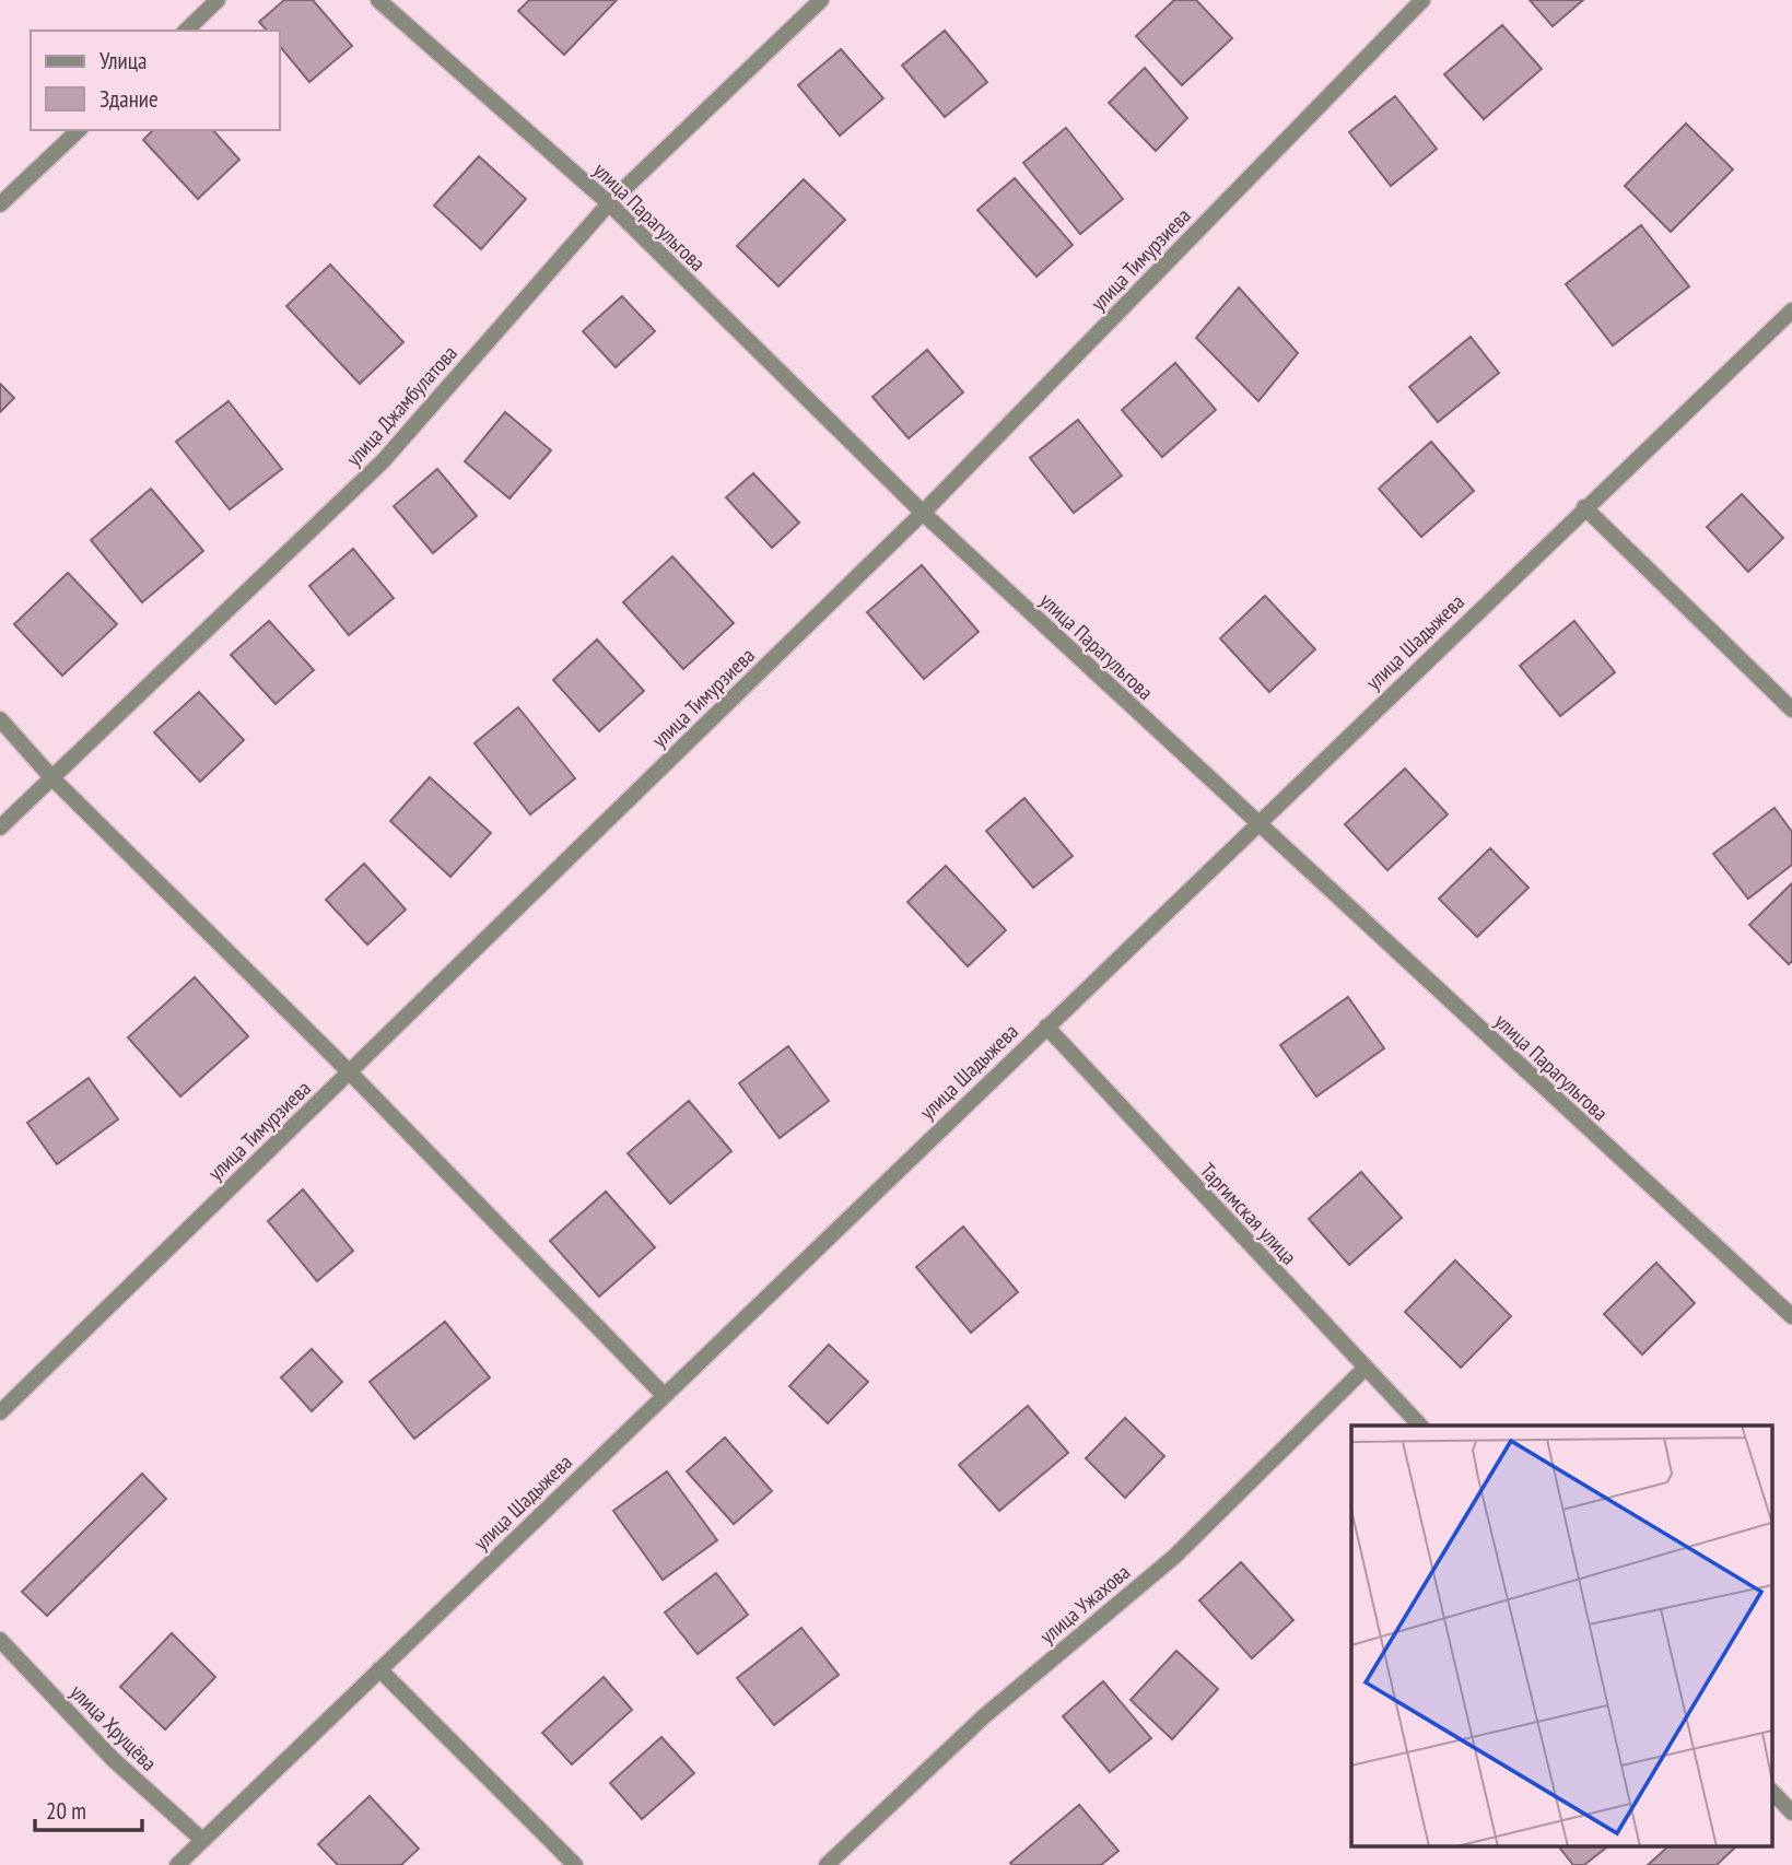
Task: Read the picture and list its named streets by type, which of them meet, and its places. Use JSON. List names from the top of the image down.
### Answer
{
  "streets": {
    "street": [
      "улица Парагульгова",
      "улица Тимурзиева",
      "улица Джамбулатова",
      "улица Шадыжева",
      "Таргимская улица",
      "улица Ужахова",
      "улица Хрущёва"
    ]
  },
  "crossings": [
    ["улица Парагульгова", "улица Тимурзиева"],
    ["улица Парагульгова", "улица Джамбулатова"],
    ["улица Парагульгова", "улица Шадыжева"],
    ["улица Шадыжева", "Таргимская улица"],
    ["улица Шадыжева", "улица Хрущёва"],
    ["Таргимская улица", "улица Ужахова"]
  ],
  "legend": ["Улица", "Здание"],
  "scale_bar": "20 m"
}
